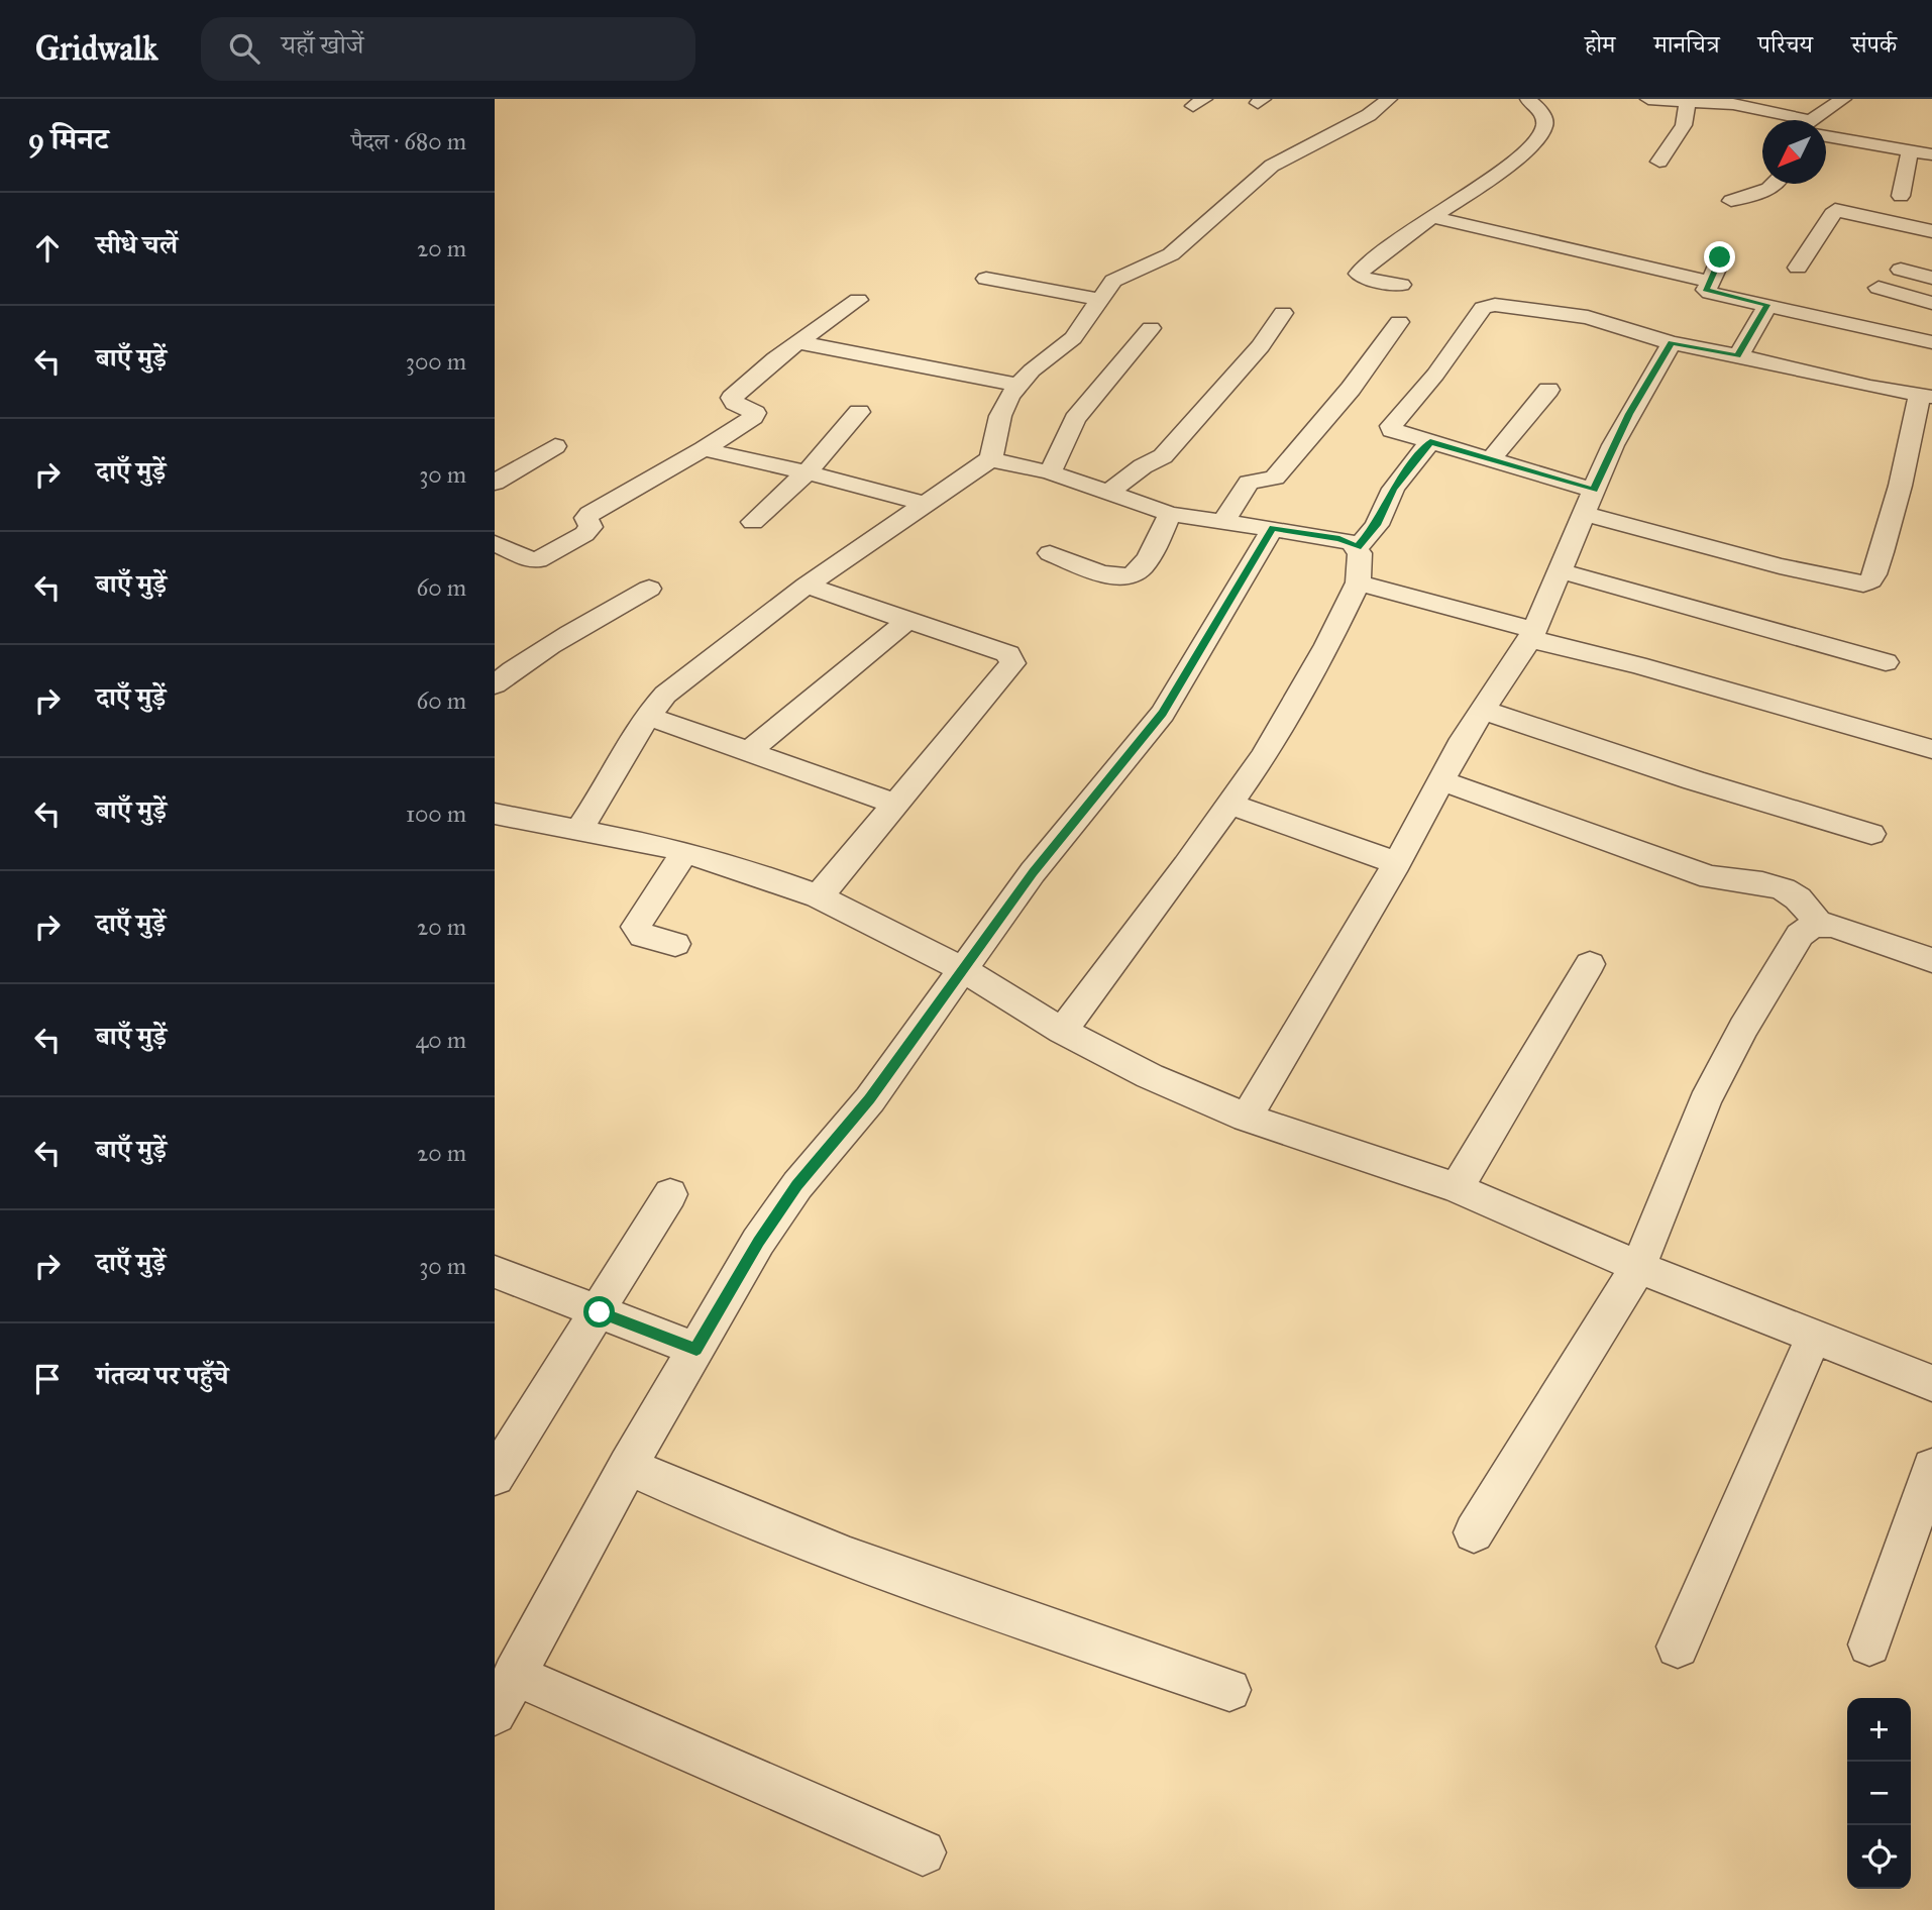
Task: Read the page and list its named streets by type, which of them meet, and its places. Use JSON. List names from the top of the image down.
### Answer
{
  "north": "bottom left",
  "page": {
    "header": "Gridwalk",
    "search": "यहाँ खोजें",
    "nav": [
      "होम",
      "मानचित्र",
      "परिचय",
      "संपर्क"
    ],
    "heading": ["9 मिनट", "पैदल · 680 m"],
    "list": [
      ["सीधे चलें", "20 m"],
      ["बाएँ मुड़ें", "300 m"],
      ["दाएँ मुड़ें", "30 m"],
      ["बाएँ मुड़ें", "60 m"],
      ["दाएँ मुड़ें", "60 m"],
      ["बाएँ मुड़ें", "100 m"],
      ["दाएँ मुड़ें", "20 m"],
      ["बाएँ मुड़ें", "40 m"],
      ["बाएँ मुड़ें", "20 m"],
      ["दाएँ मुड़ें", "30 m"],
      "गंतव्य पर पहुँचे"
    ],
    "map_buttons": ["+", "−"]
  }
}
